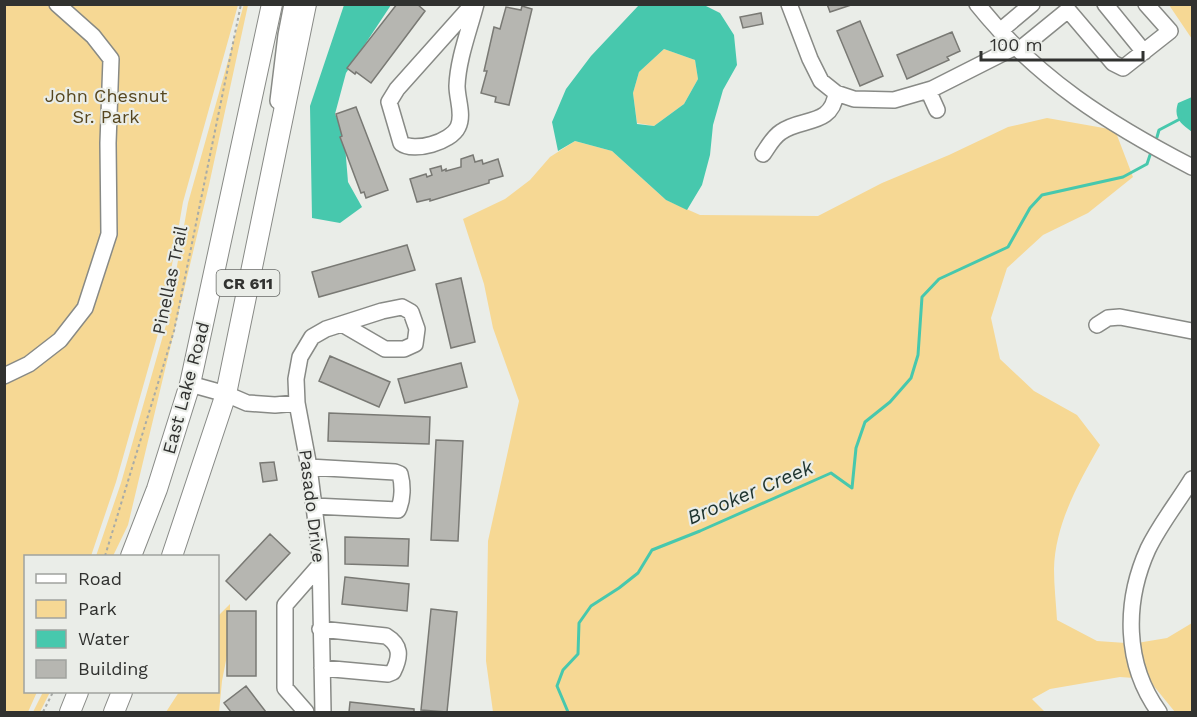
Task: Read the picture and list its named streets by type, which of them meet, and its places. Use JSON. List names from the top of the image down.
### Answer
{
  "streets": {
    "main road": ["CR 611", "East Lake Road"],
    "street": ["Pasado Drive"],
    "path": ["Pinellas Trail"]
  },
  "water": ["Brooker Creek"],
  "parks": ["John Chesnut Sr. Park"],
  "legend": [
    "Road",
    "Park",
    "Water",
    "Building"
  ],
  "scale_bar": "100 m"
}
